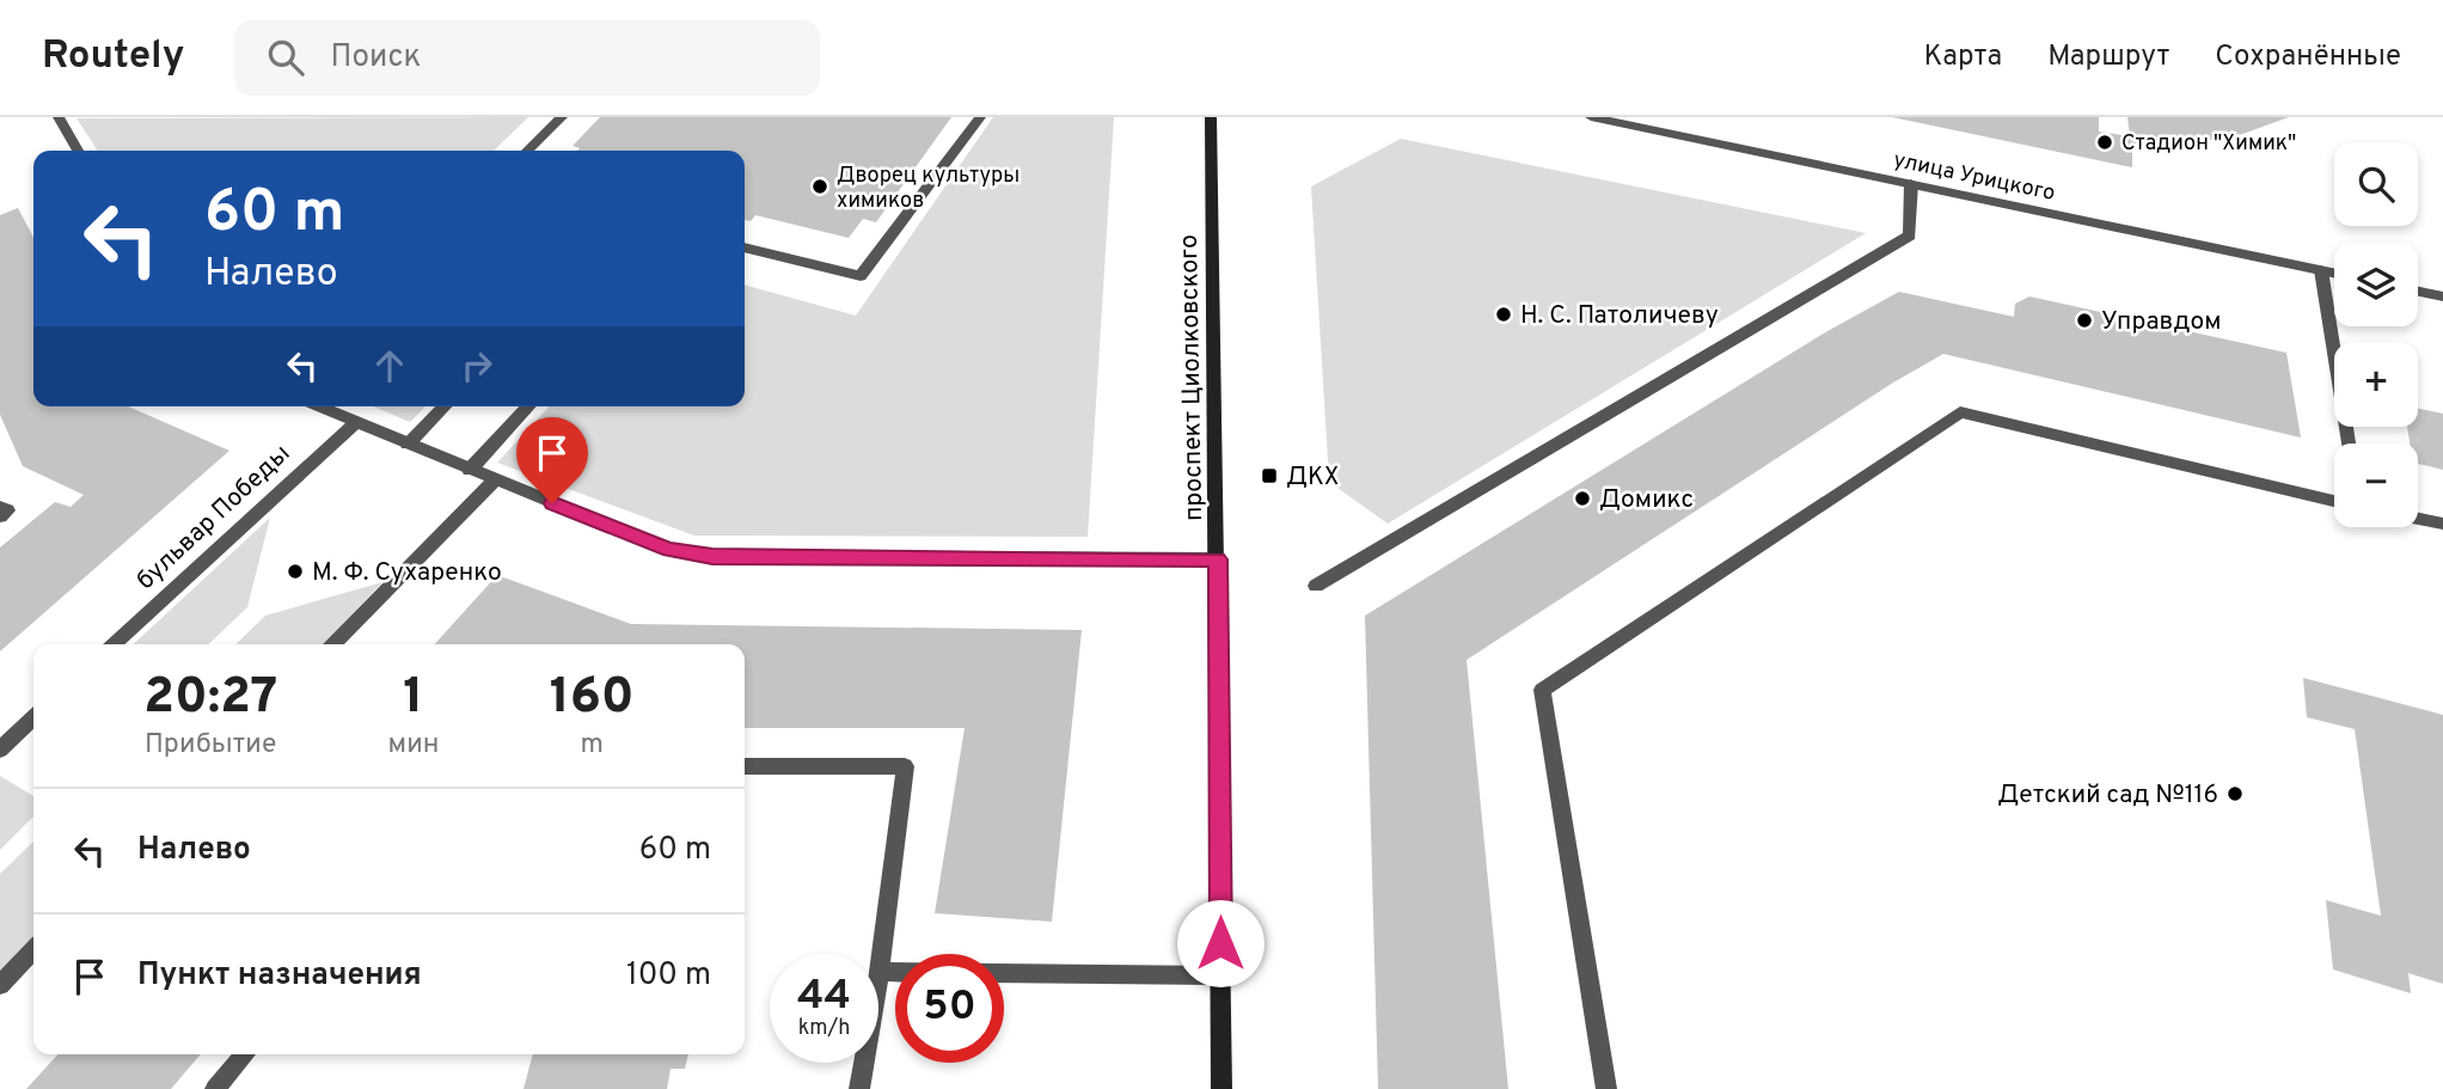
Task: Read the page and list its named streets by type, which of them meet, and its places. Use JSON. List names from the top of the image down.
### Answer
{
  "streets": {
    "main road": ["проспект Циолковского"],
    "street": ["улица Урицкого", "бульвар Победы"]
  },
  "places": {
    "other": [
      "Стадион \"Химик\"",
      "Дворец культуры химиков",
      "Н. С. Патоличеву",
      "Управдом",
      "Домикс",
      "М. Ф. Сухаренко",
      "Детский сад №116"
    ],
    "transit": ["ДКХ"]
  },
  "page": {
    "header": "Routely",
    "search": "Поиск",
    "nav": ["Карта", "Маршрут", "Сохранённые"],
    "map_buttons": ["+", "−"],
    "turn": ["60 m", "Налево"],
    "eta": [
      "20:27",
      "Прибытие",
      "1",
      "мин",
      "160",
      "m"
    ],
    "list": [
      {
        "name": "Налево",
        "value": "60 m"
      },
      {
        "name": "Пункт назначения",
        "value": "100 m"
      }
    ],
    "speed": "44 km/h",
    "limit": "50"
  }
}
